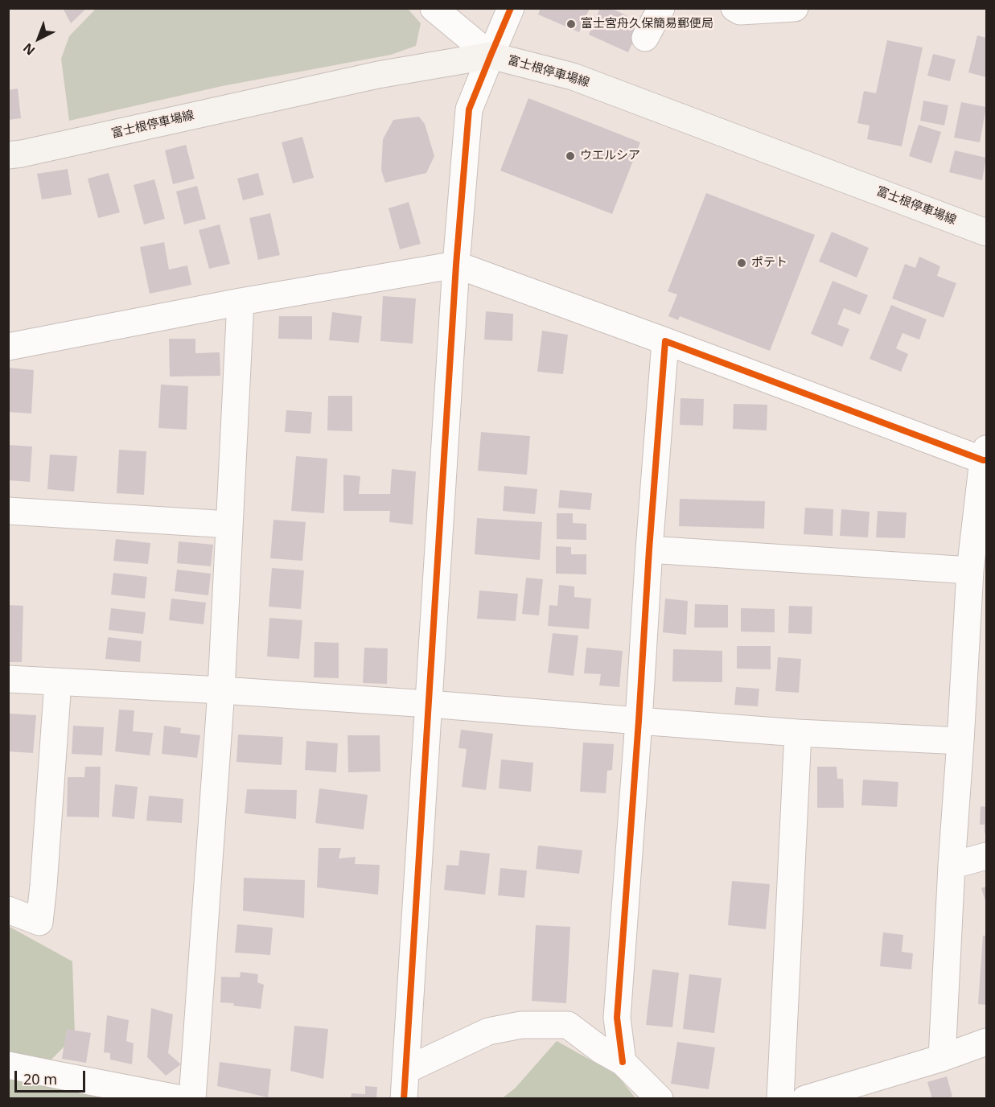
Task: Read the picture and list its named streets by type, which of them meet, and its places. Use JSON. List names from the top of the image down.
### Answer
{
  "streets": {
    "main road": ["富士根停車場線"]
  },
  "places": ["富士宮舟久保簡易郵便局", "ウエルシア", "ポテト"],
  "scale_bar": "20 m",
  "north": "bottom left"
}
